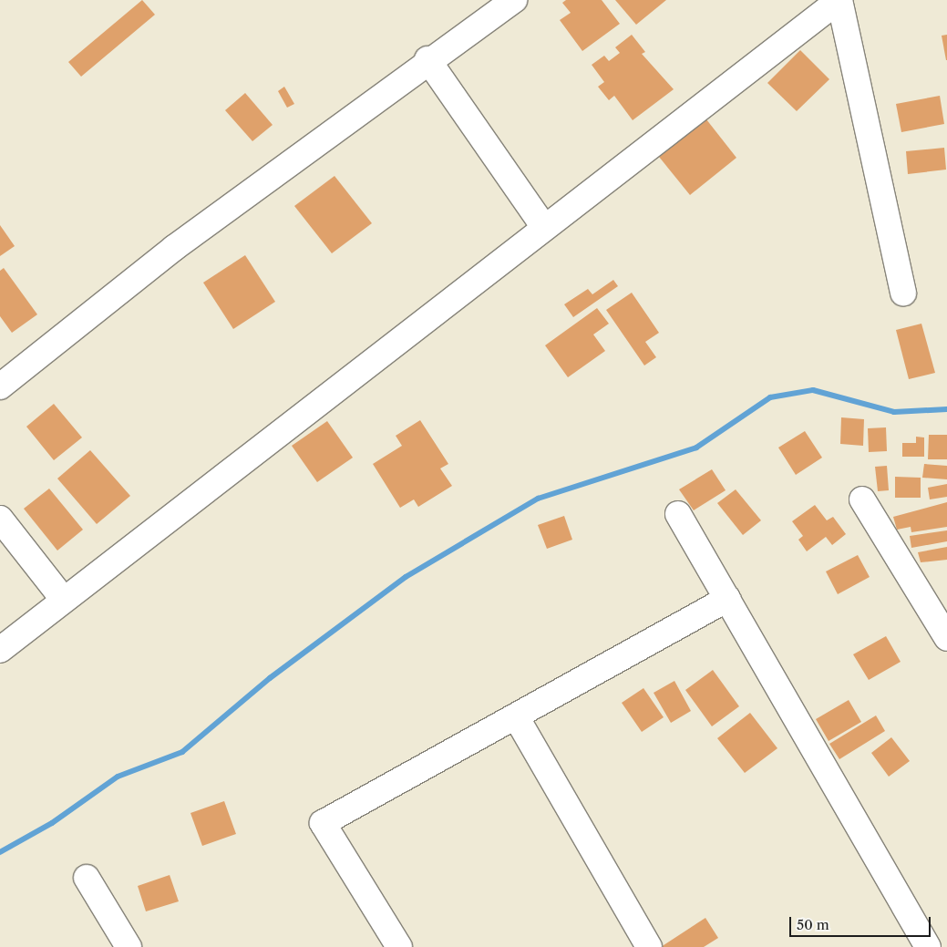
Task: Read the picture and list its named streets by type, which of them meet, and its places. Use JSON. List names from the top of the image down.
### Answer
{
  "scale_bar": "50 m"
}
